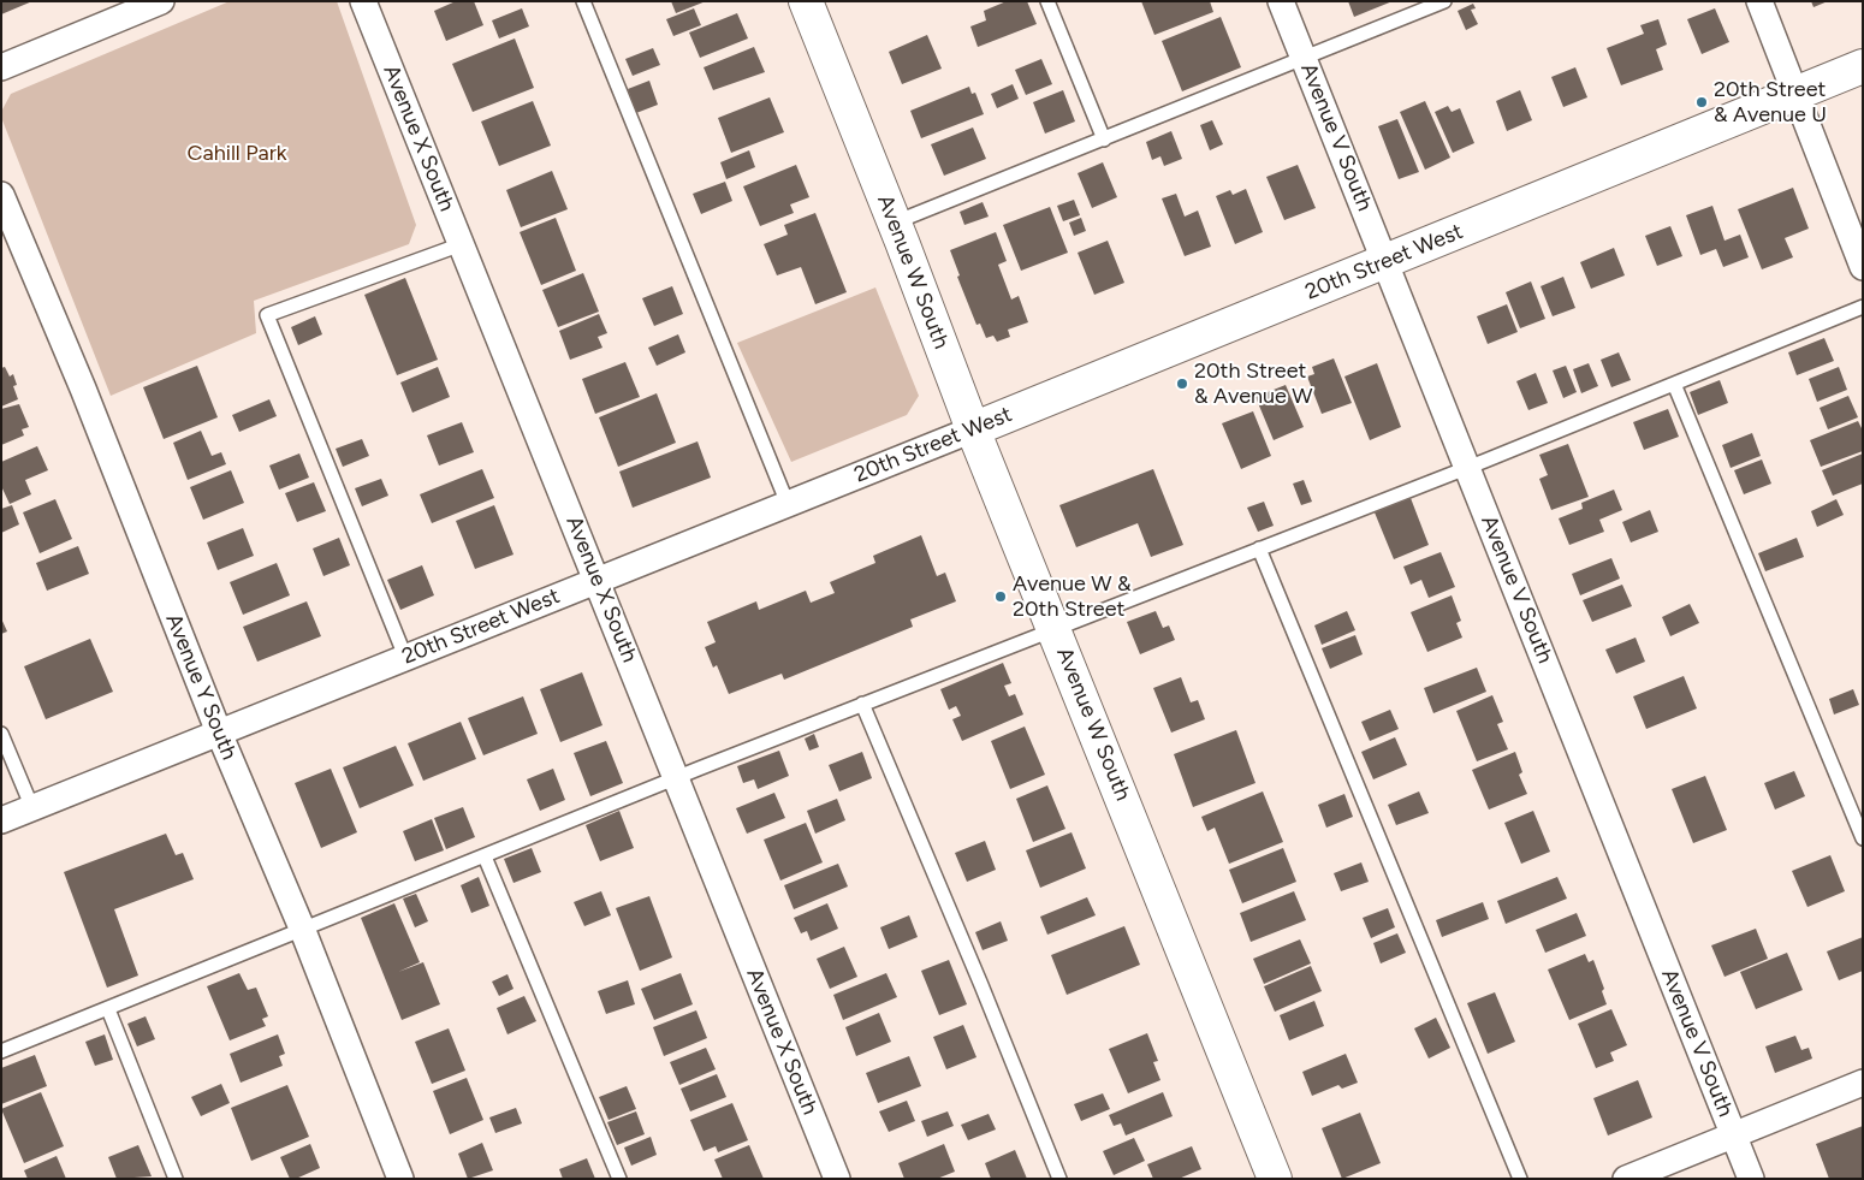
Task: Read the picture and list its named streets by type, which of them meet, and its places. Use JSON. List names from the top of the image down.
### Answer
{
  "streets": {
    "main road": ["20th Street West", "Avenue W South"],
    "street": ["Avenue V South", "Avenue X South", "Avenue Y South"]
  },
  "crossings": [
    ["Avenue V South", "20th Street West"],
    ["Avenue X South", "20th Street West"],
    ["20th Street West", "Avenue W South"],
    ["20th Street West", "Avenue Y South"]
  ],
  "parks": ["Cahill Park"],
  "places": ["20th Street & Avenue U", "20th Street & Avenue W", "Avenue W & 20th Street"]
}
